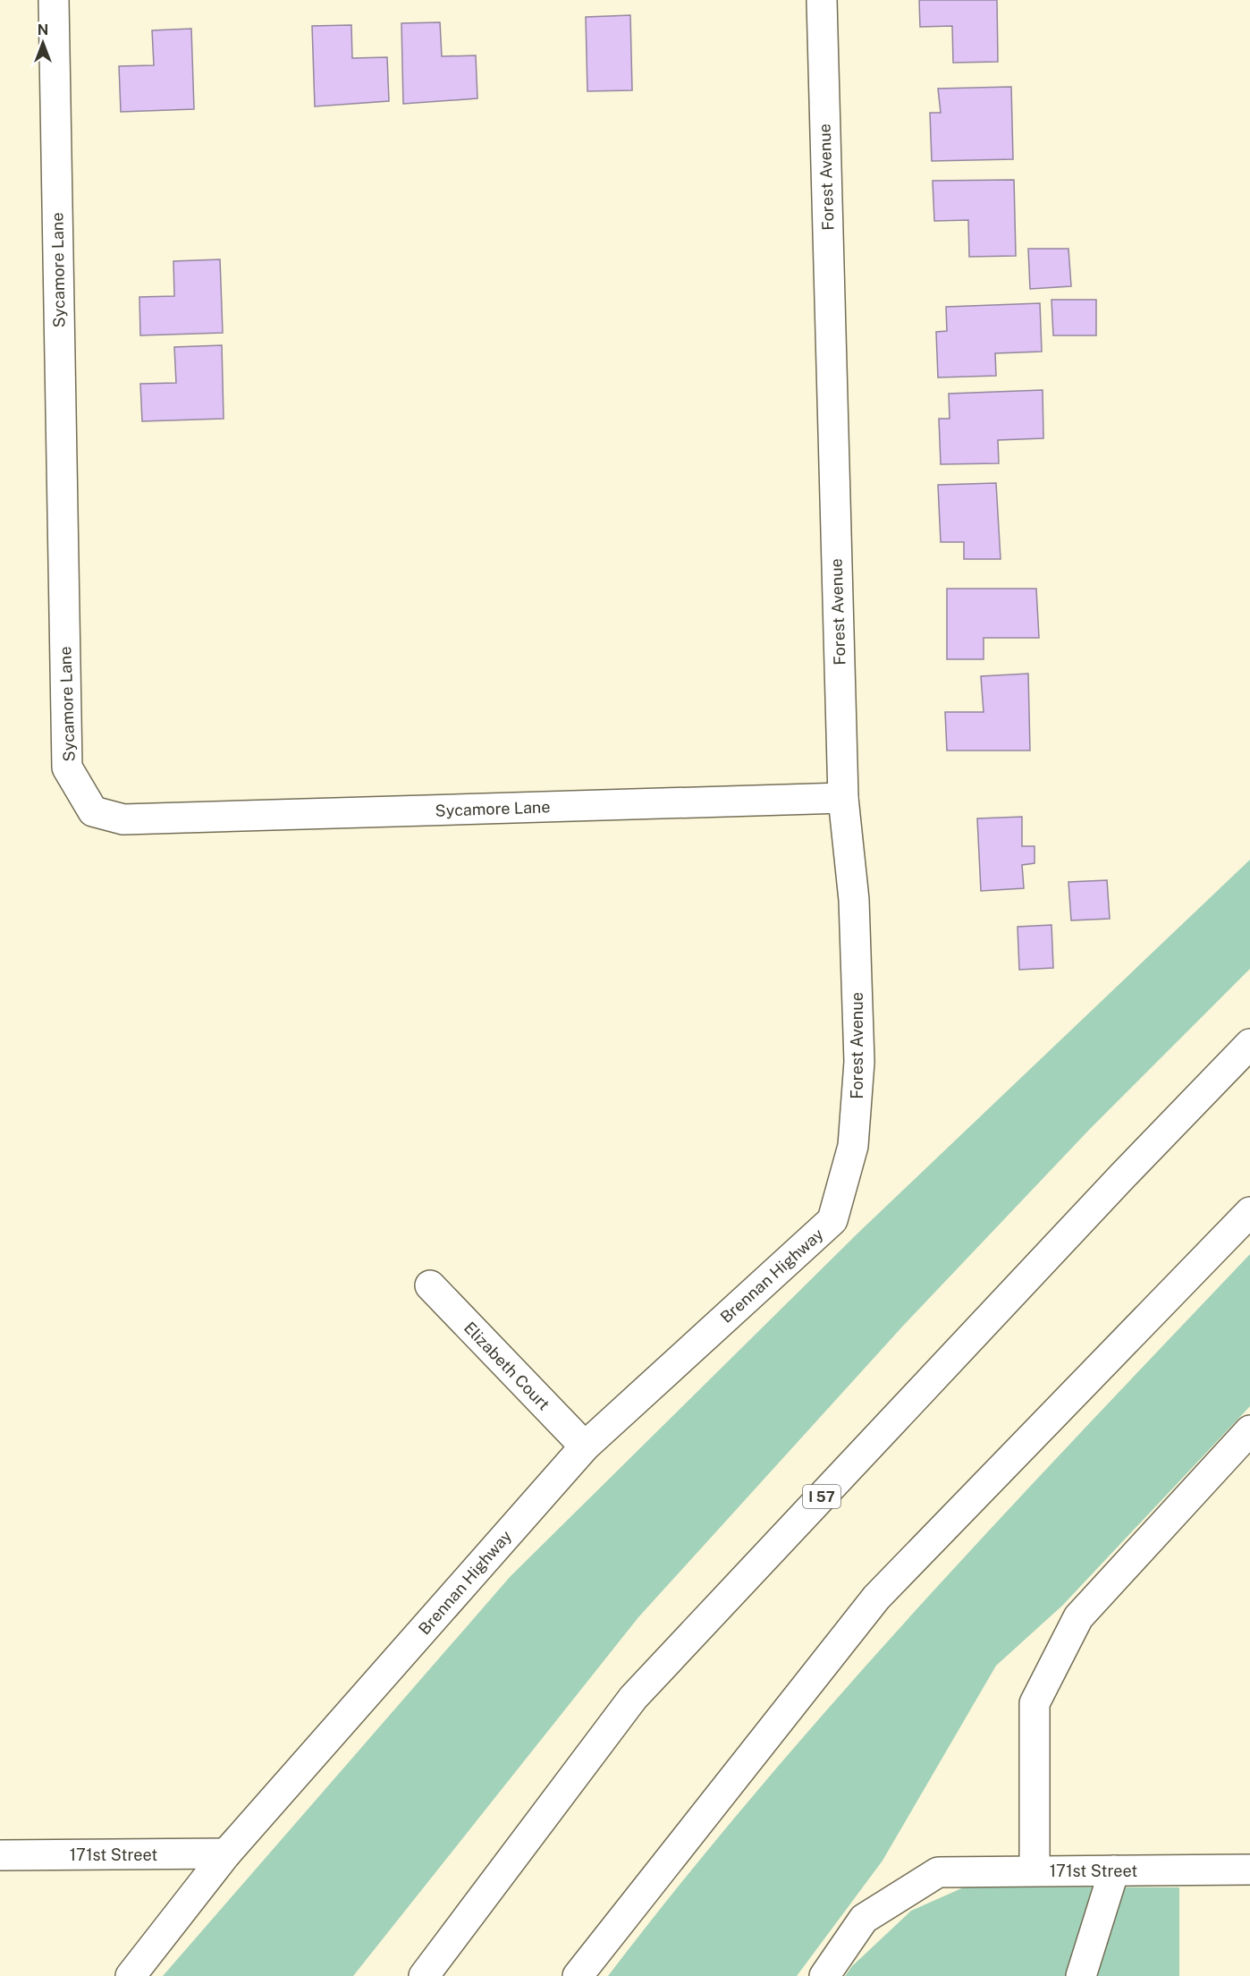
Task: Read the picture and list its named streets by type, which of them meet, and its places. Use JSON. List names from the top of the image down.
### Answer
{
  "streets": {
    "main road": [
      "Forest Avenue",
      "Sycamore Lane",
      "Brennan Highway",
      "Elizabeth Court",
      "I 57",
      "171st Street"
    ]
  },
  "crossings": [
    ["Forest Avenue", "Sycamore Lane"],
    ["Forest Avenue", "Brennan Highway"],
    ["Brennan Highway", "Elizabeth Court"],
    ["Brennan Highway", "171st Street"]
  ],
  "north": "top"
}
